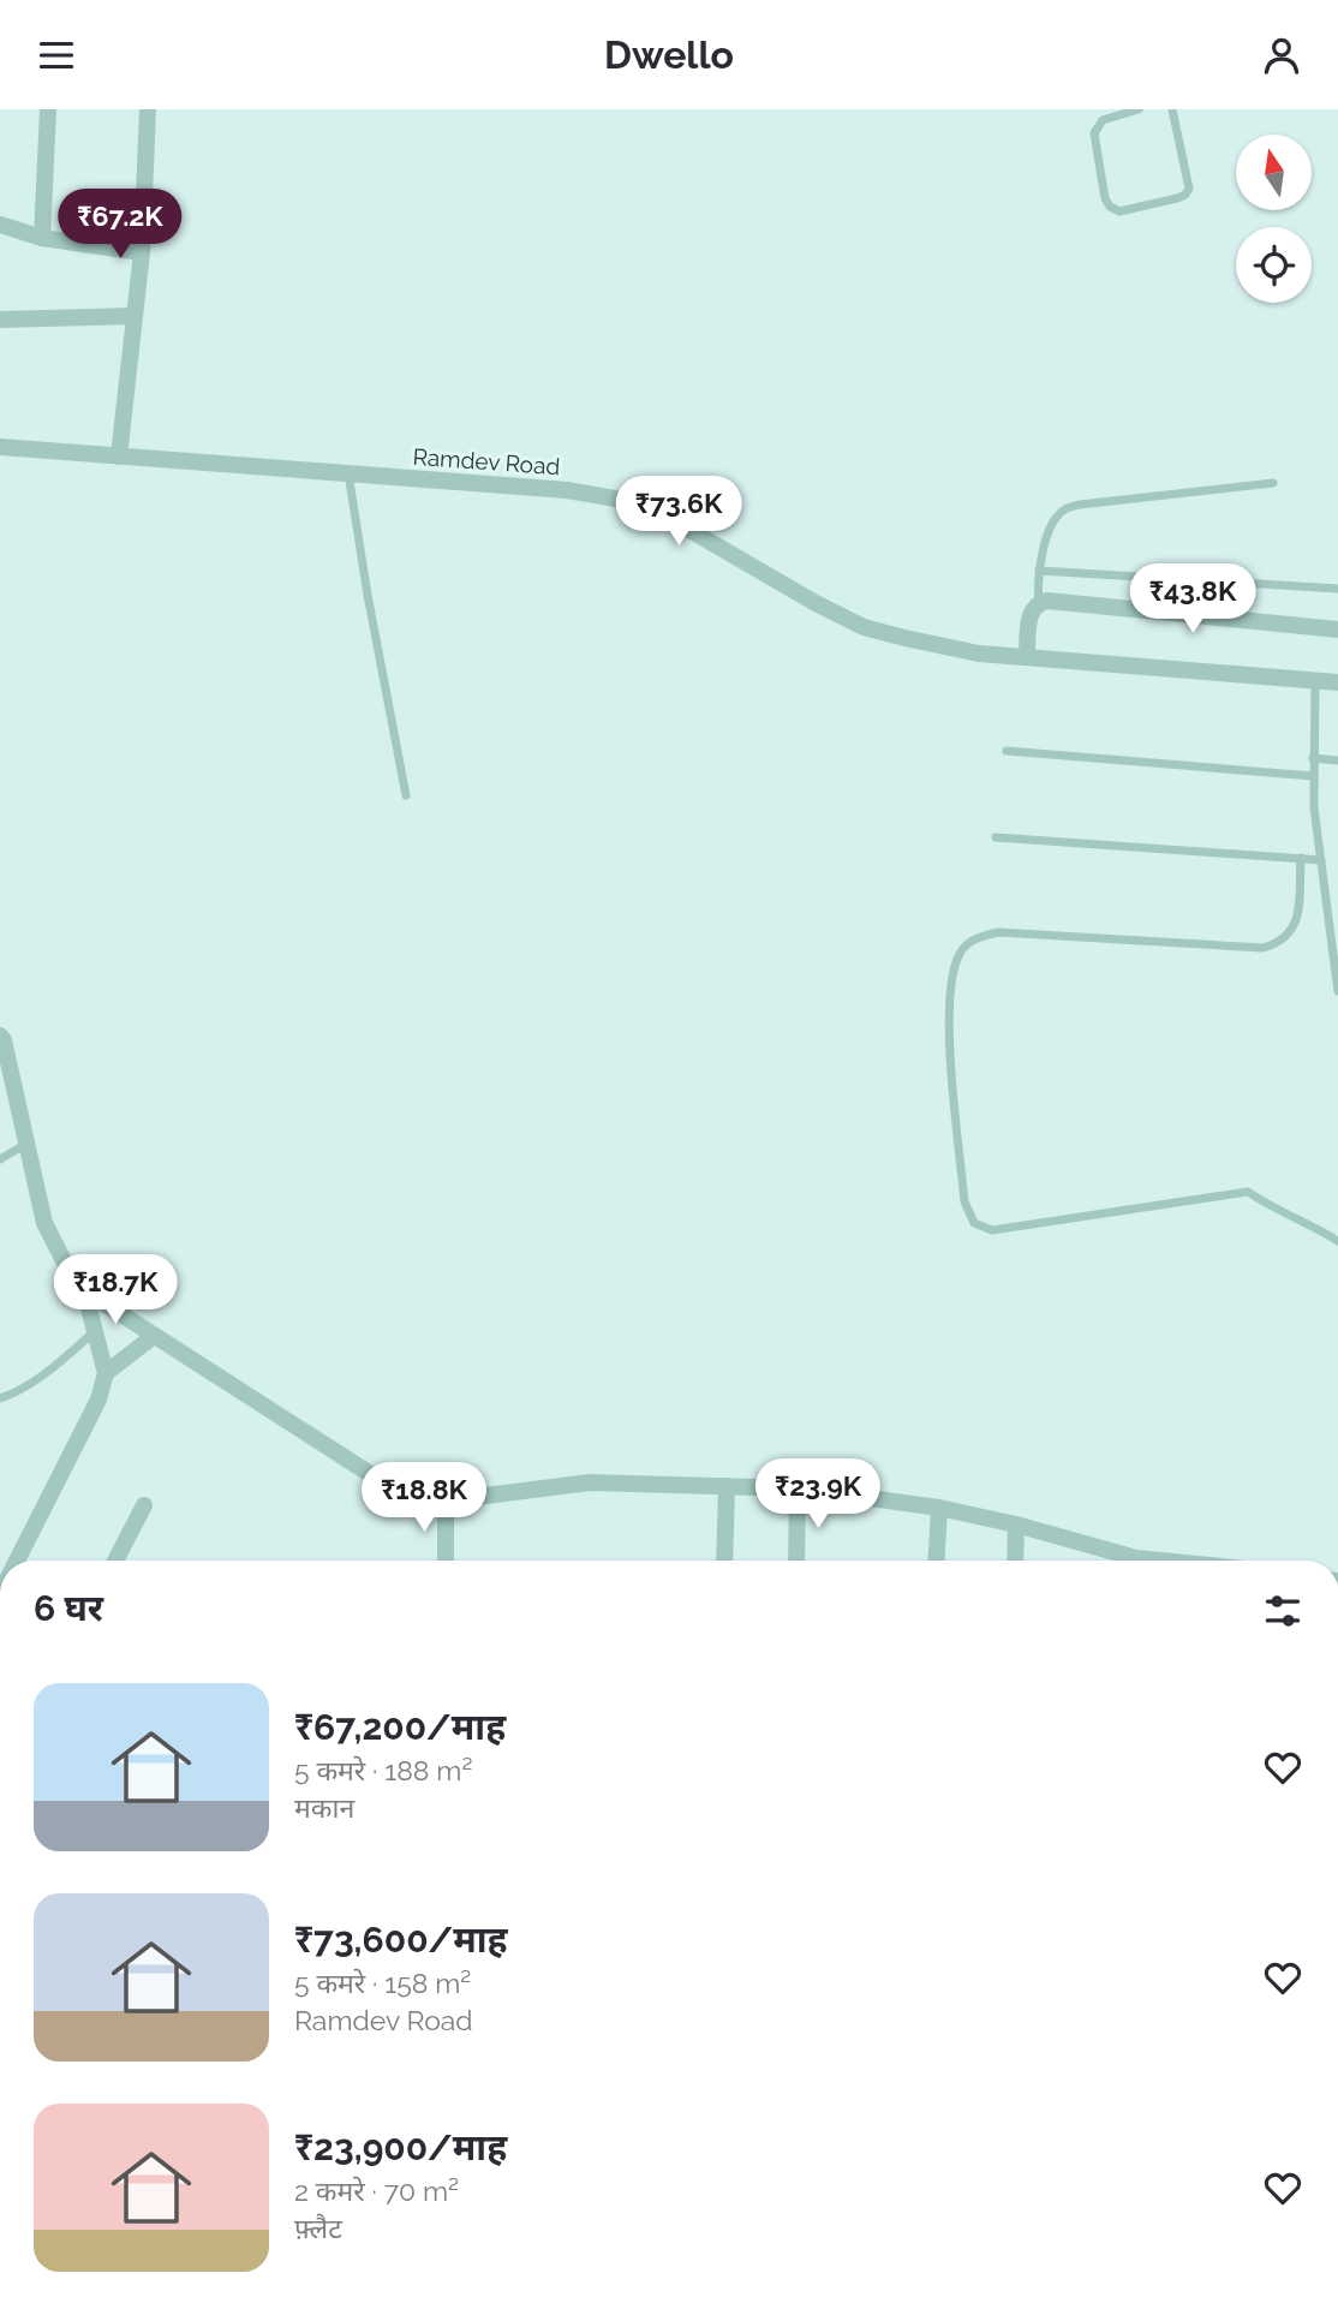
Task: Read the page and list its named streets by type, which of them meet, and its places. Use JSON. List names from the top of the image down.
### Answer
{
  "streets": {
    "street": ["Ramdev Road"]
  },
  "north": "top",
  "page": {
    "header": "Dwello",
    "price": [
      "₹67.2K",
      "₹73.6K",
      "₹43.8K",
      "₹18.7K",
      "₹23.9K",
      "₹18.8K"
    ],
    "heading": "6 घर",
    "list": [
      {
        "name": "₹67,200/माह",
        "note": "5 कमरे · 188 m² · मकान"
      },
      {
        "name": "₹73,600/माह",
        "note": "5 कमरे · 158 m² · Ramdev Road"
      },
      {
        "name": "₹23,900/माह",
        "note": "2 कमरे · 70 m² · फ़्लैट"
      }
    ]
  }
}
